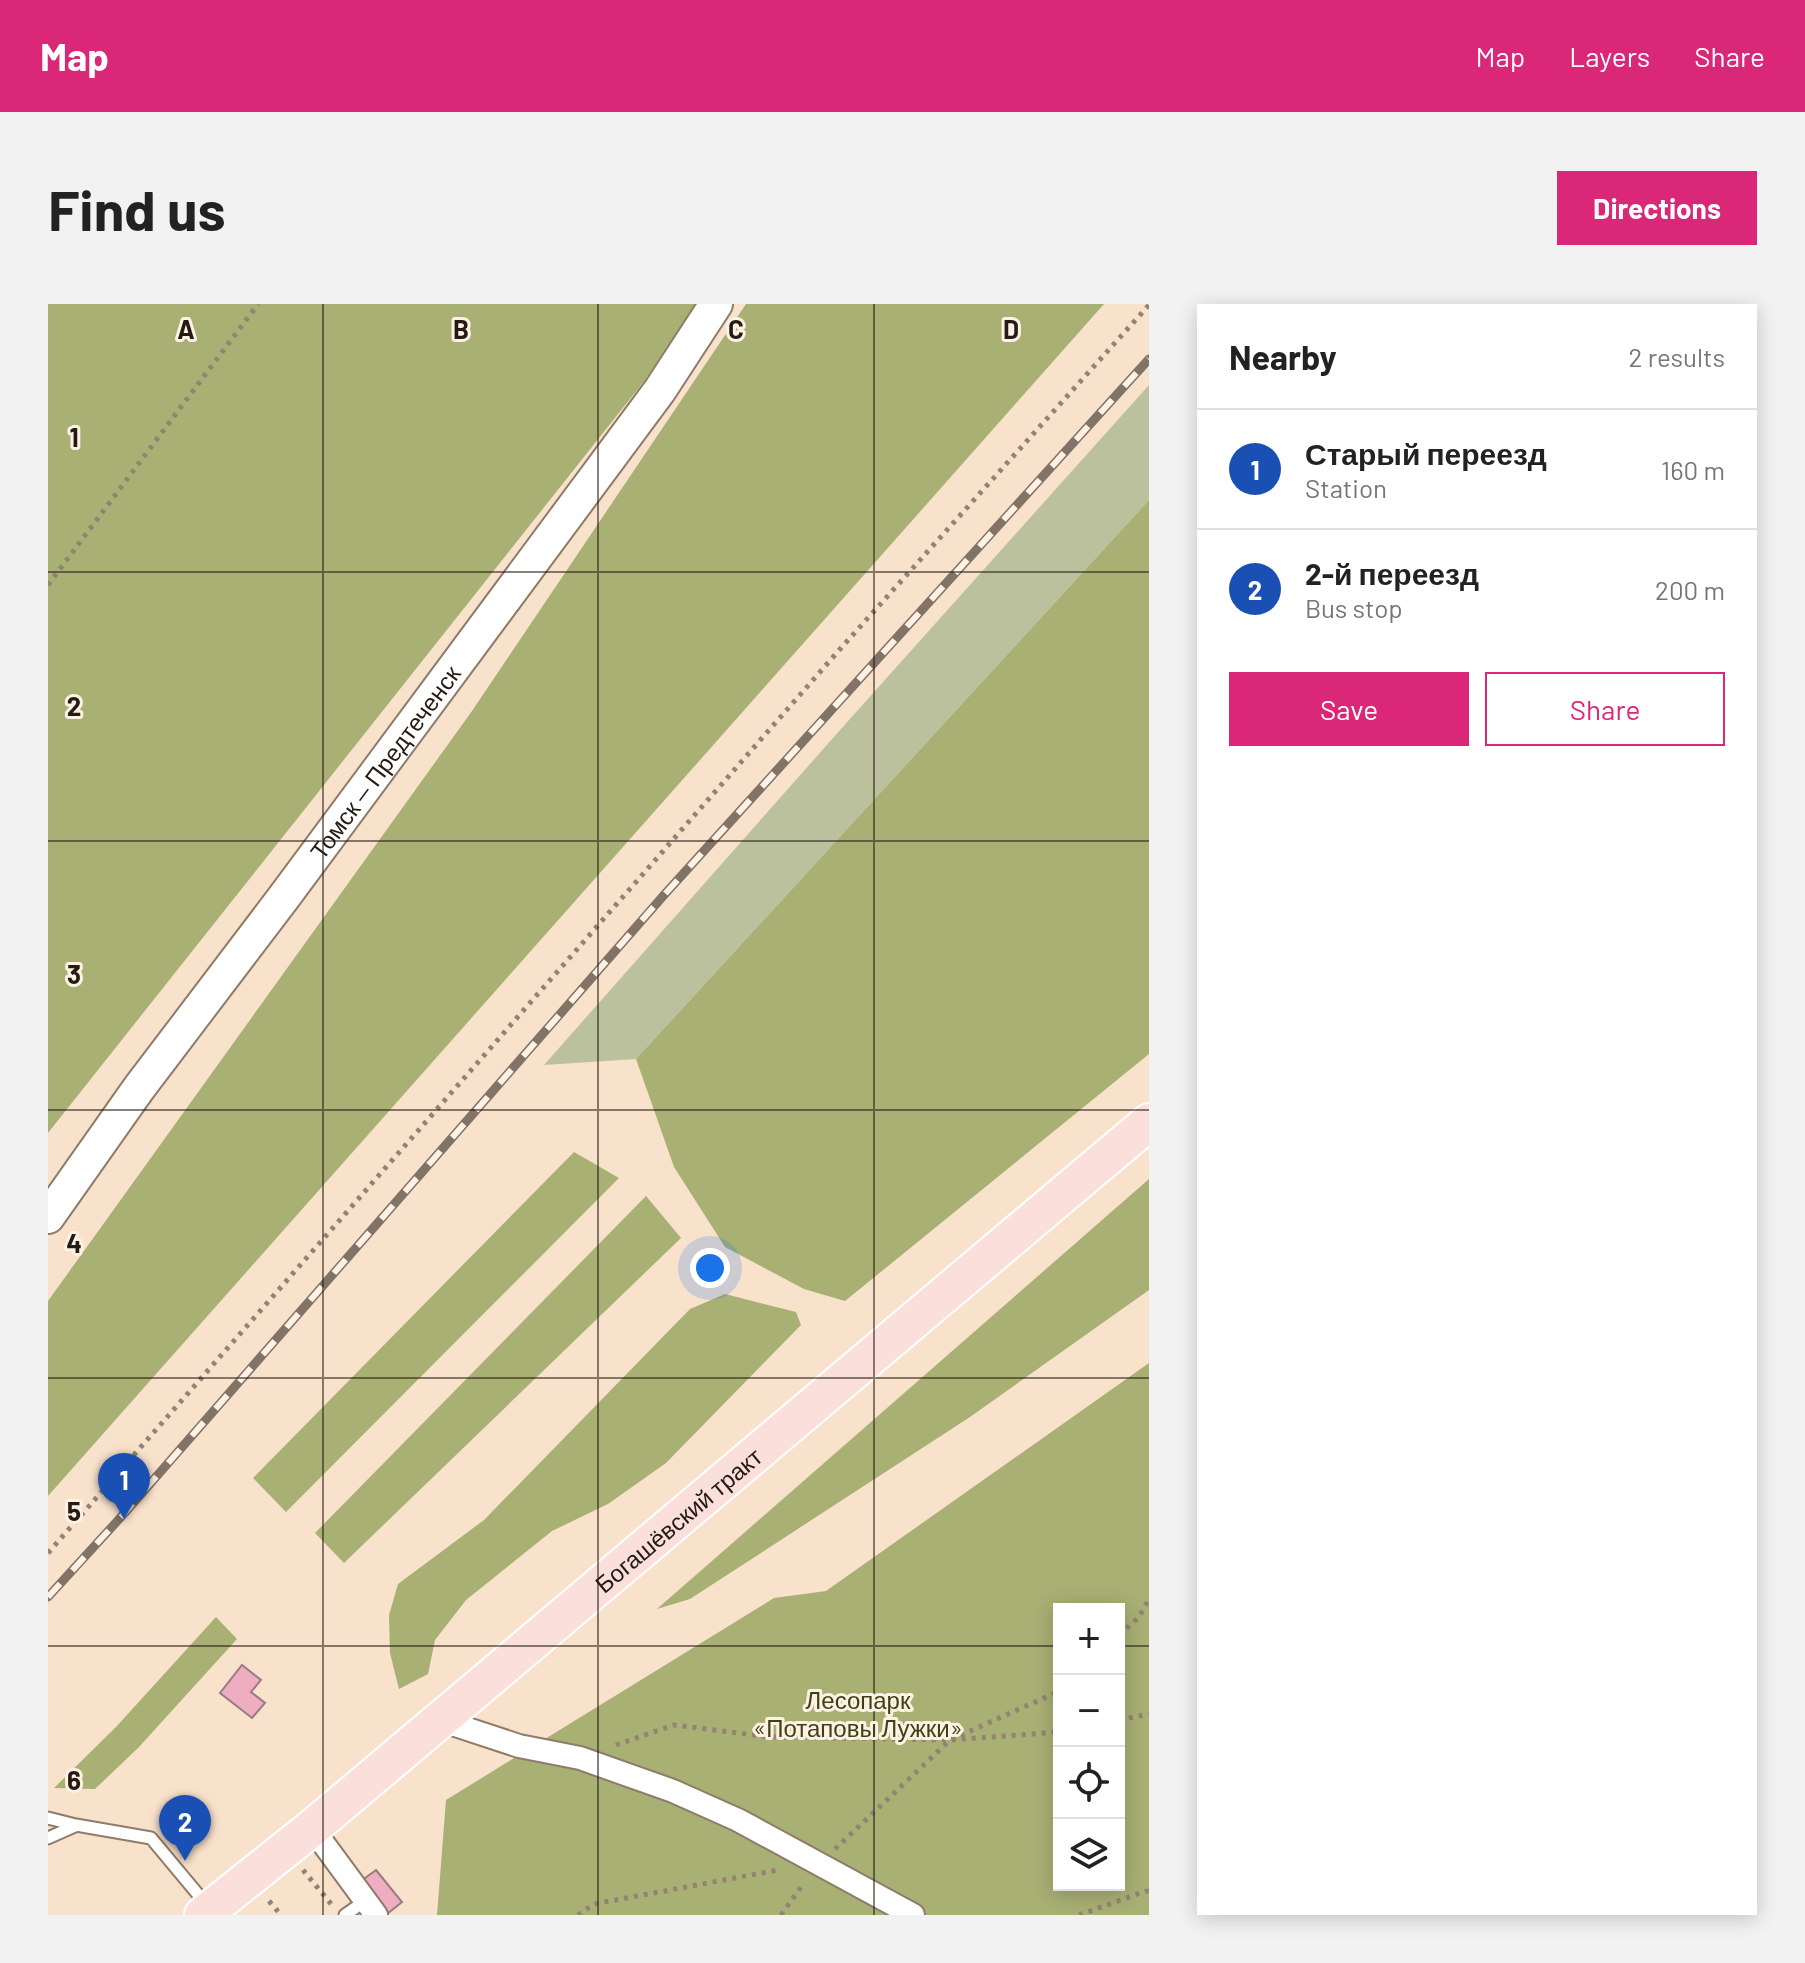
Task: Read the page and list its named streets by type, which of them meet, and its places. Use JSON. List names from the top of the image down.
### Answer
{
  "streets": {
    "main road": ["Томск — Предтеченск", "Богашёвский тракт"]
  },
  "parks": ["Лесопарк «Потаповы Лужки»"],
  "page": {
    "header": "Map",
    "nav": ["Map", "Layers", "Share"],
    "buttons": [
      "Directions",
      ["Save", "Share"]
    ],
    "title": "Find us",
    "heading": ["Nearby", "2 results"],
    "list": [
      {
        "mark": "1",
        "name": "Старый переезд",
        "note": "Station",
        "value": "160 m"
      },
      {
        "mark": "2",
        "name": "2-й переезд",
        "note": "Bus stop",
        "value": "200 m"
      }
    ],
    "pins": ["1", "2"],
    "map_buttons": ["+", "−"]
  },
  "grid": {
    "columns": [
      "A",
      "B",
      "C",
      "D"
    ],
    "rows": [
      "1",
      "2",
      "3",
      "4",
      "5",
      "6"
    ]
  }
}
